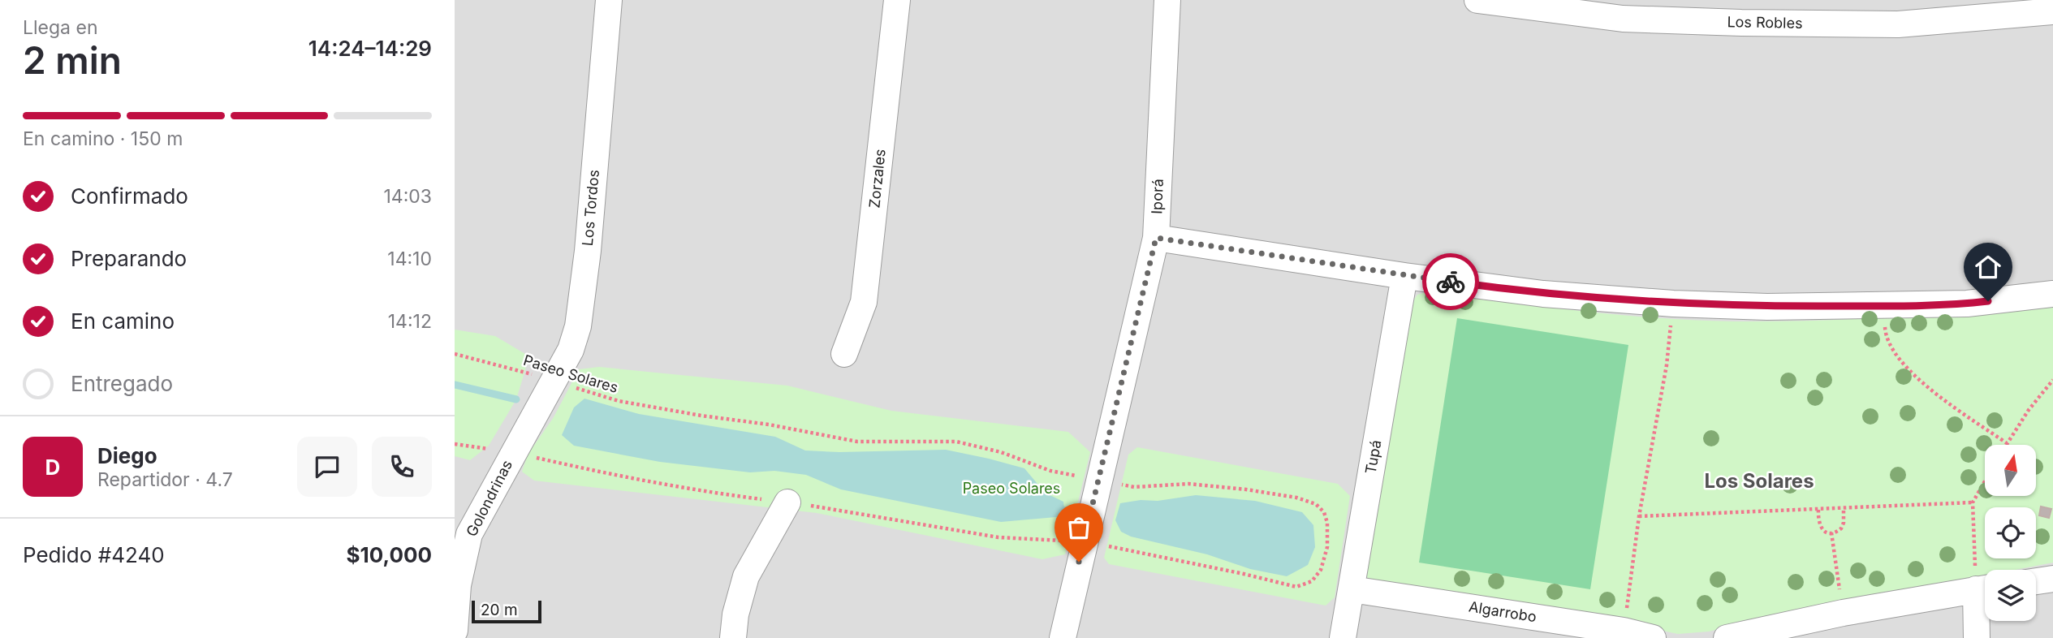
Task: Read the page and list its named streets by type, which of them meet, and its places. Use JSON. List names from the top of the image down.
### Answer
{
  "streets": {
    "street": [
      "Los Robles",
      "Zorzales",
      "Iporá",
      "Los Tordos",
      "Tupá",
      "Golondrinas",
      "Algarrobo"
    ],
    "path": ["Paseo Solares"]
  },
  "crossings": [
    ["Iporá", "Paseo Solares"],
    ["Los Tordos", "Paseo Solares"],
    ["Los Tordos", "Golondrinas"],
    ["Paseo Solares", "Golondrinas"],
    ["Tupá", "Algarrobo"]
  ],
  "districts": ["Los Solares"],
  "parks": ["Paseo Solares"],
  "scale_bar": "20 m",
  "north": "top",
  "page": {
    "heading": ["2 min", "Llega en", "14:24–14:29"],
    "panel": [
      "Diego",
      "Repartidor · 4.7",
      "Pedido #4240",
      "$10,000"
    ],
    "bar": "En camino · 150 m",
    "list": [
      ["Confirmado", "14:03"],
      ["Preparando", "14:10"],
      ["En camino", "14:12"],
      "Entregado"
    ],
    "round": "D",
    "scale": "20 m"
  }
}
